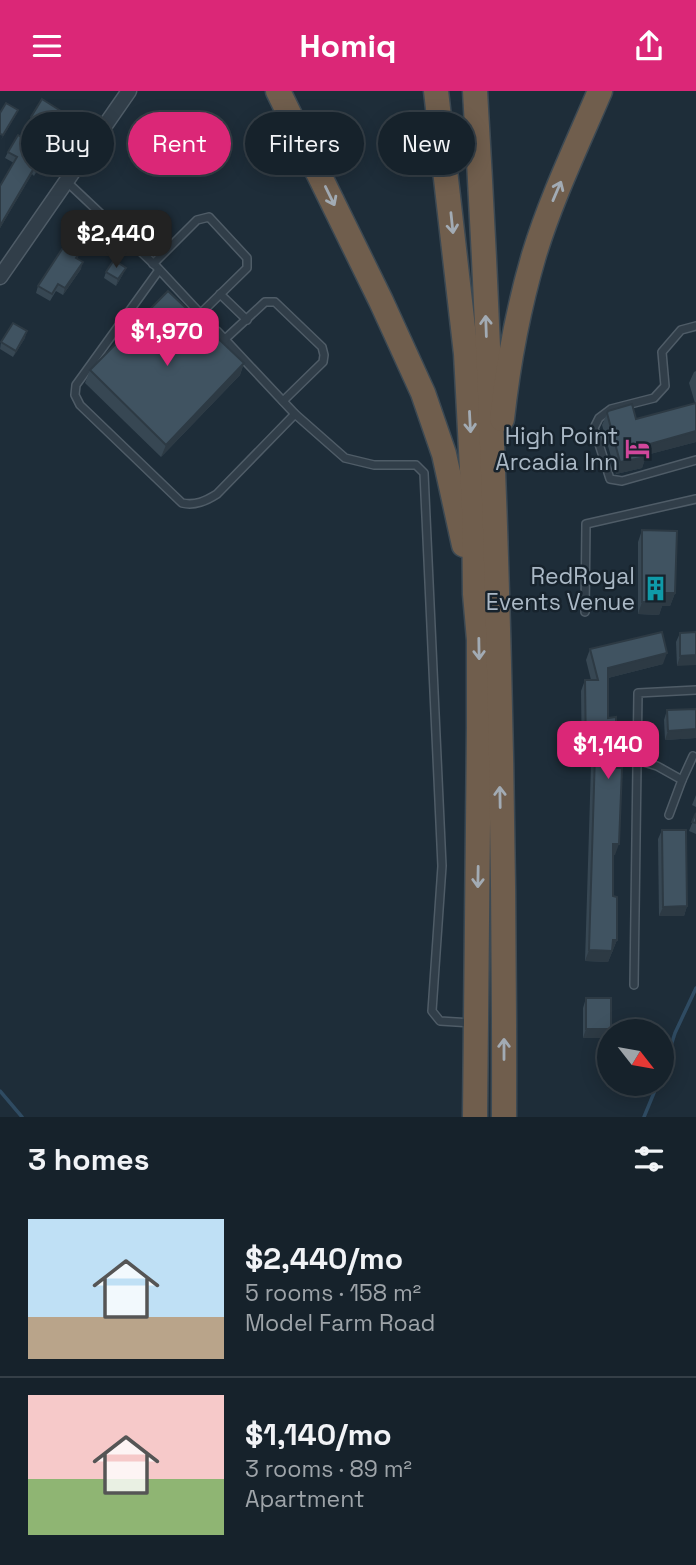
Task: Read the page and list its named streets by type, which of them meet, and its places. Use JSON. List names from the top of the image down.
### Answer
{
  "places": {
    "hotel": ["High Point Arcadia Inn"],
    "building": ["RedRoyal Events Venue"]
  },
  "north": "bottom right",
  "page": {
    "header": "Homiq",
    "chip": [
      "Buy",
      "Rent",
      "Filters",
      "New"
    ],
    "price": ["$2,440", "$1,970", "$1,140"],
    "heading": "3 homes",
    "list": [
      {
        "name": "$2,440/mo",
        "note": "5 rooms · 158 m² · Model Farm Road"
      },
      {
        "name": "$1,140/mo",
        "note": "3 rooms · 89 m² · Apartment"
      }
    ]
  }
}
